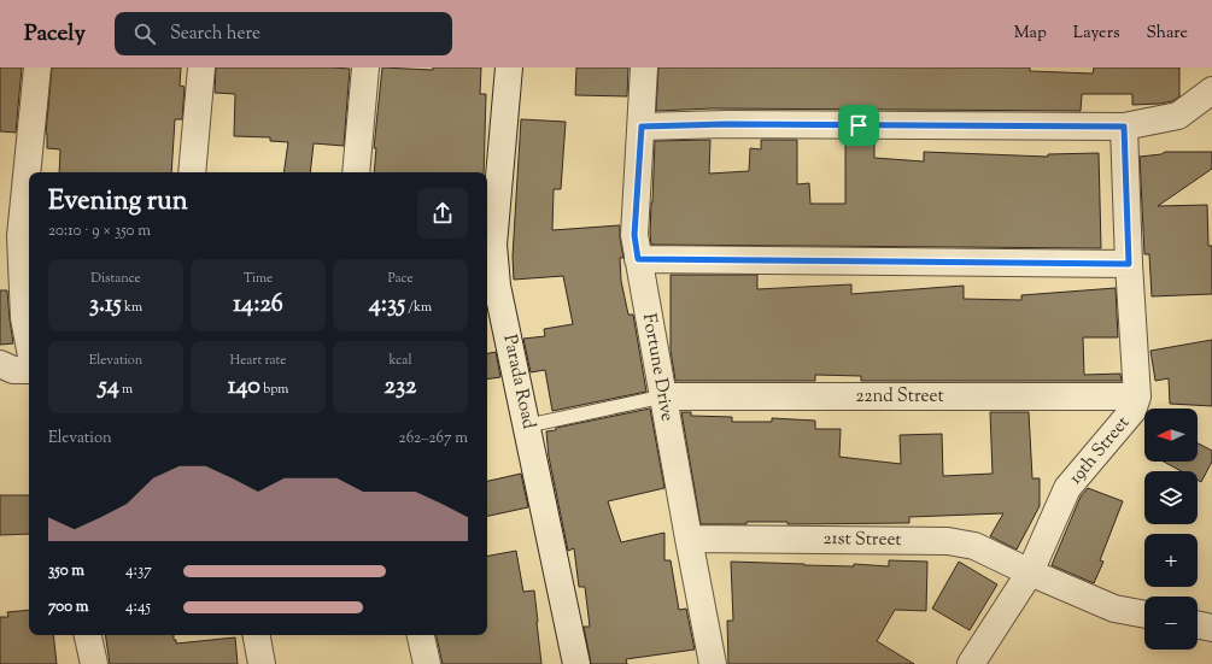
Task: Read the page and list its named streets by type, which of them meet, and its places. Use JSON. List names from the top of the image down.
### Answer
{
  "streets": {
    "street": [
      "Fortune Drive",
      "Parada Road",
      "22nd Street",
      "19th Street",
      "21st Street"
    ]
  },
  "crossings": [
    ["Fortune Drive", "22nd Street"],
    ["Fortune Drive", "21st Street"],
    ["22nd Street", "19th Street"],
    ["19th Street", "21st Street"]
  ],
  "north": "left",
  "page": {
    "header": "Pacely",
    "search": "Search here",
    "nav": ["Map", "Layers", "Share"],
    "heading": ["Evening run", "20:10 · 9 × 350 m"],
    "stats": [
      ["Distance", "3.15 km"],
      ["Time", "14:26"],
      ["Pace", "4:35 /km"],
      ["Elevation", "54 m"],
      ["Heart rate", "140 bpm"],
      ["kcal", "232"]
    ],
    "map_buttons": ["+", "−"],
    "chart": ["Elevation", "262–267 m"],
    "list": [
      {
        "name": "350 m",
        "note": "4:37"
      },
      {
        "name": "700 m",
        "note": "4:45"
      }
    ]
  }
}
